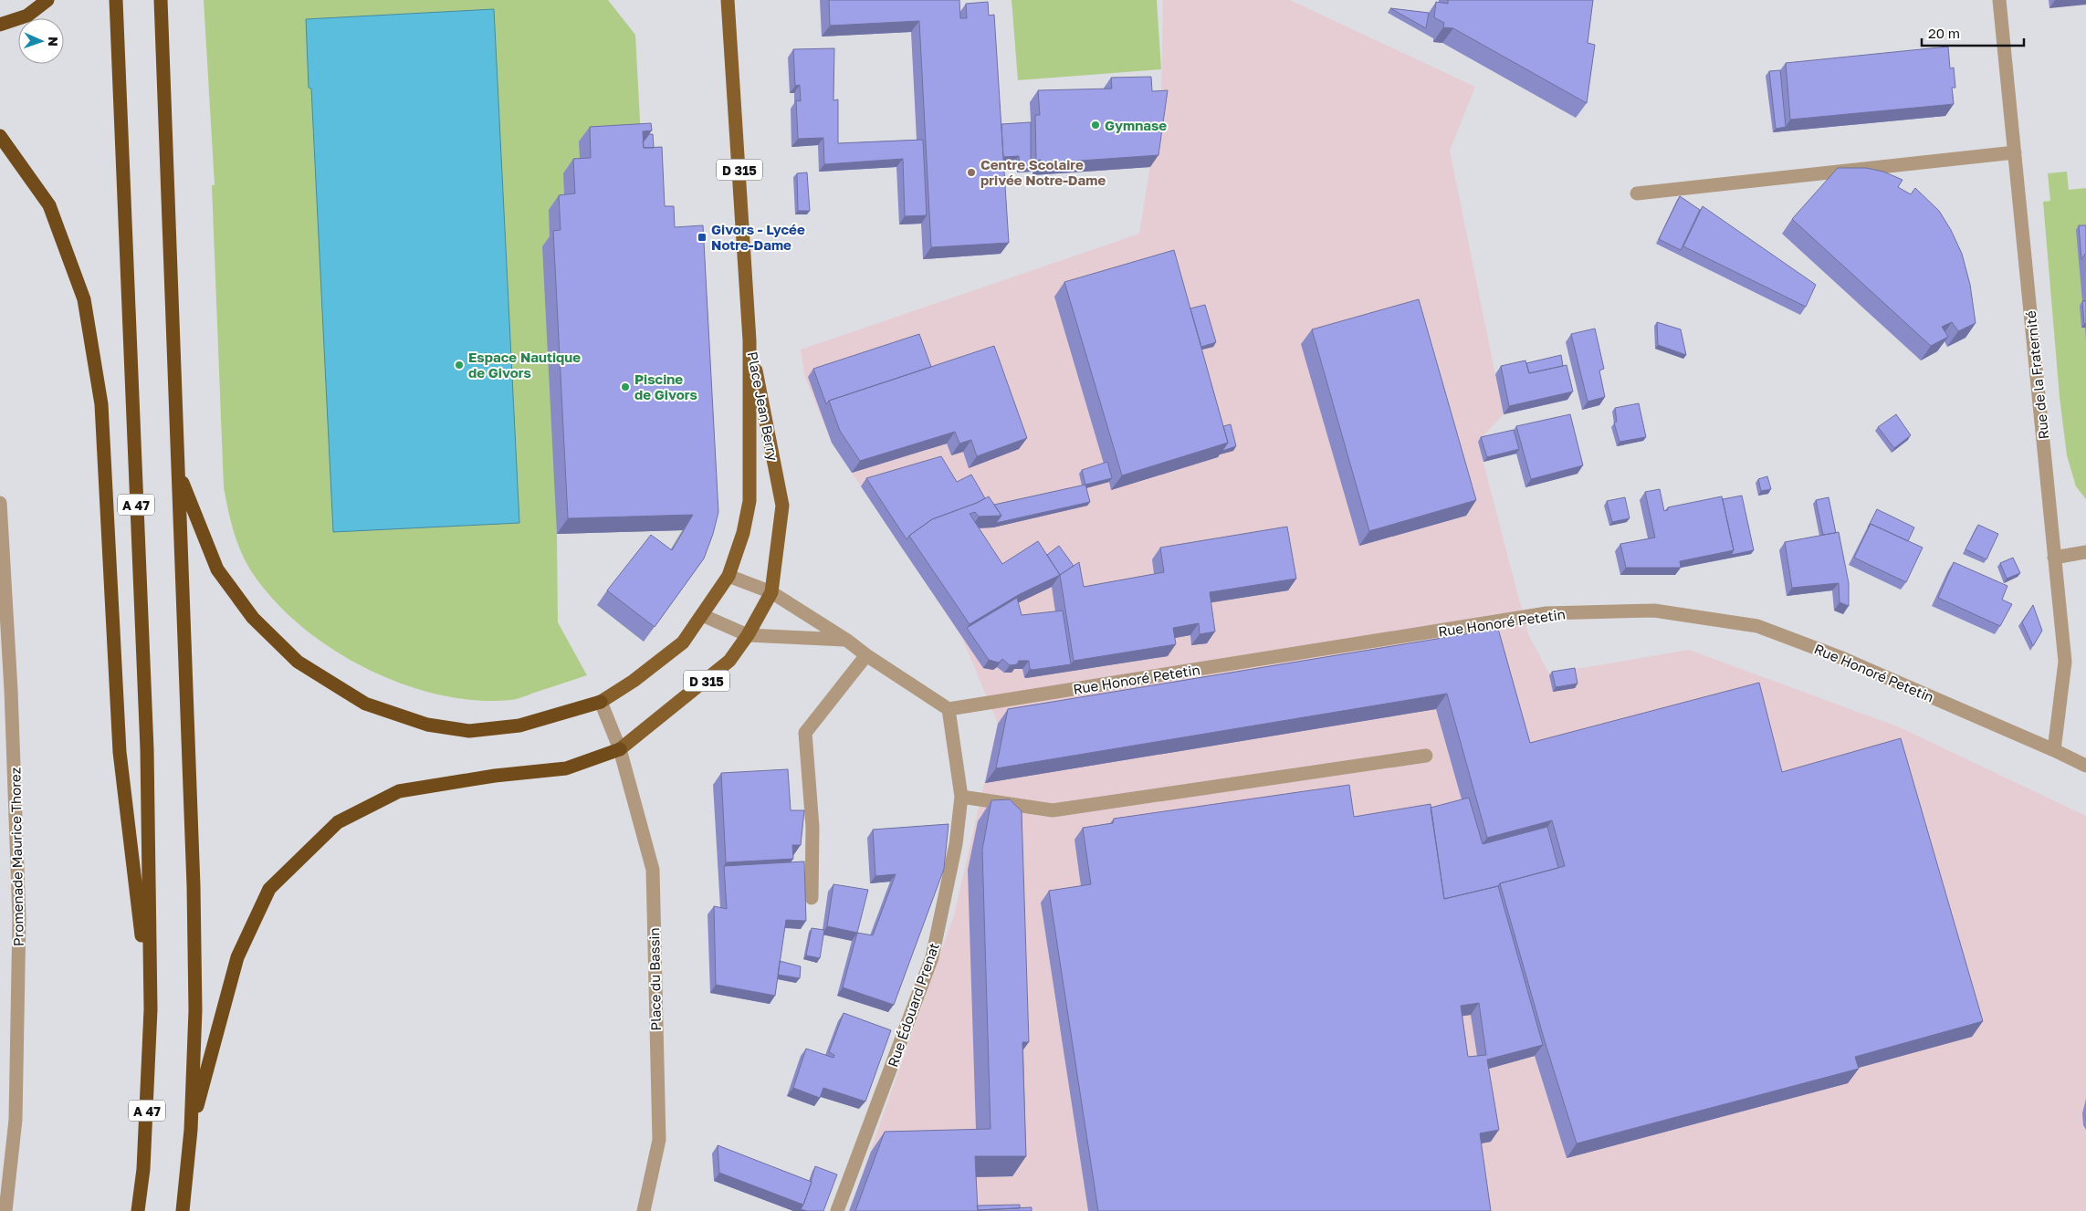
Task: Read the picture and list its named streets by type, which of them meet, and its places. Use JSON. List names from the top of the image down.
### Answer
{
  "streets": {
    "highway": ["A 47"],
    "main road": ["D 315", "Place Jean Berry"],
    "street": [
      "Rue de la Fraternité",
      "Rue Honoré Petetin",
      "Promenade Maurice Thorez",
      "Place du Bassin",
      "Rue Édouard Prenat"
    ]
  },
  "crossings": [
    ["D 315", "Place Jean Berry"],
    ["Rue de la Fraternité", "Rue Honoré Petetin"],
    ["Place Jean Berry", "Place du Bassin"],
    ["Rue Honoré Petetin", "Rue Édouard Prenat"]
  ],
  "places": {
    "other": [
      "Gymnase",
      "Centre Scolaire privée Notre-Dame",
      "Espace Nautique de Givors",
      "Piscine de Givors"
    ],
    "transit": ["Givors - Lycée Notre-Dame"]
  },
  "scale_bar": "20 m",
  "north": "right"
}
